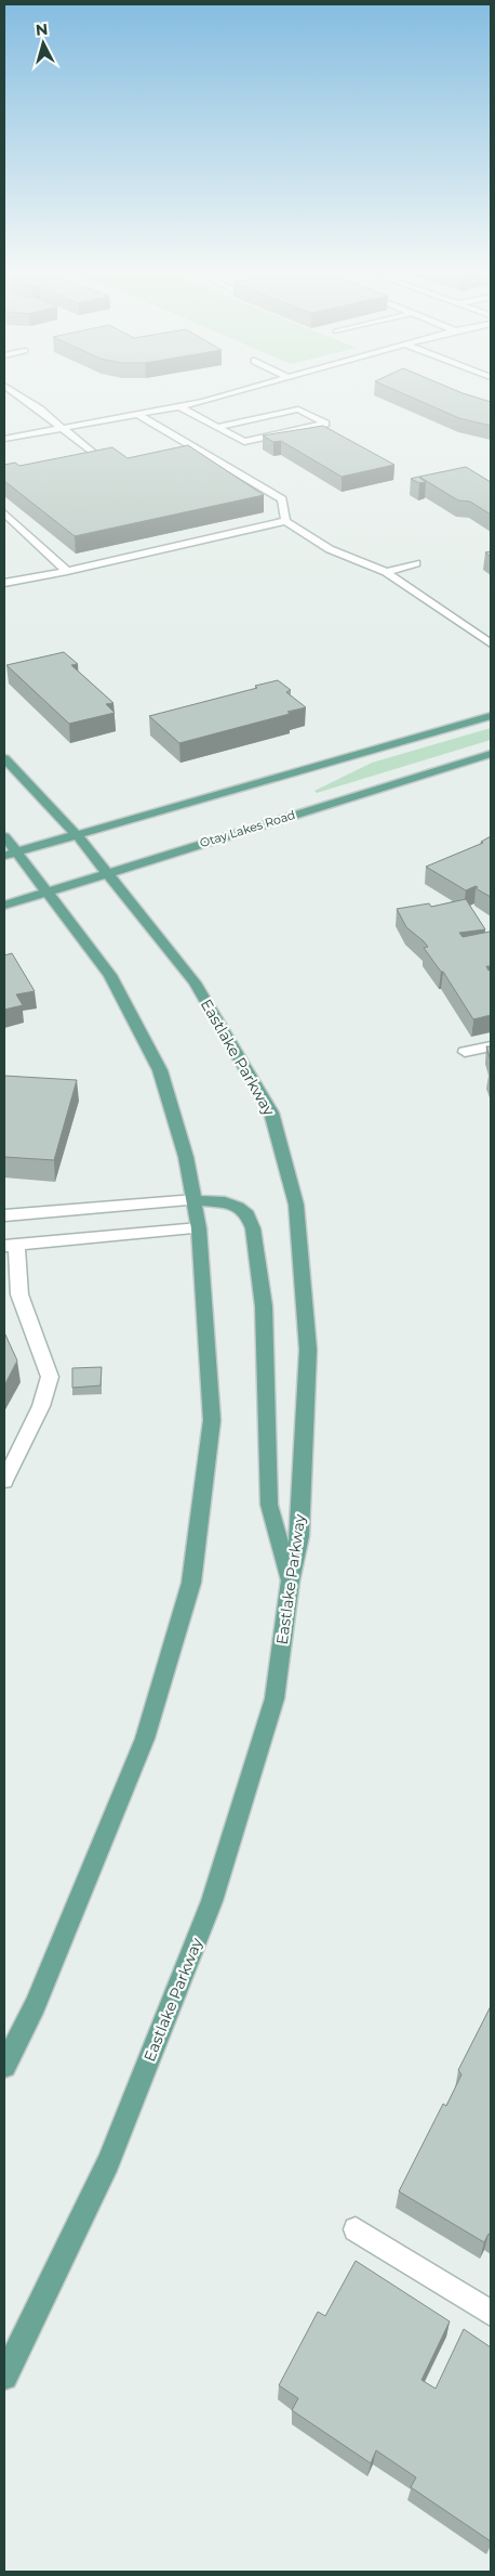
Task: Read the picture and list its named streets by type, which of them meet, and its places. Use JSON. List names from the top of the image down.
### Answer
{
  "streets": {
    "main road": ["Otay Lakes Road", "Eastlake Parkway"]
  },
  "crossings": [
    ["Otay Lakes Road", "Eastlake Parkway"]
  ],
  "north": "top"
}
